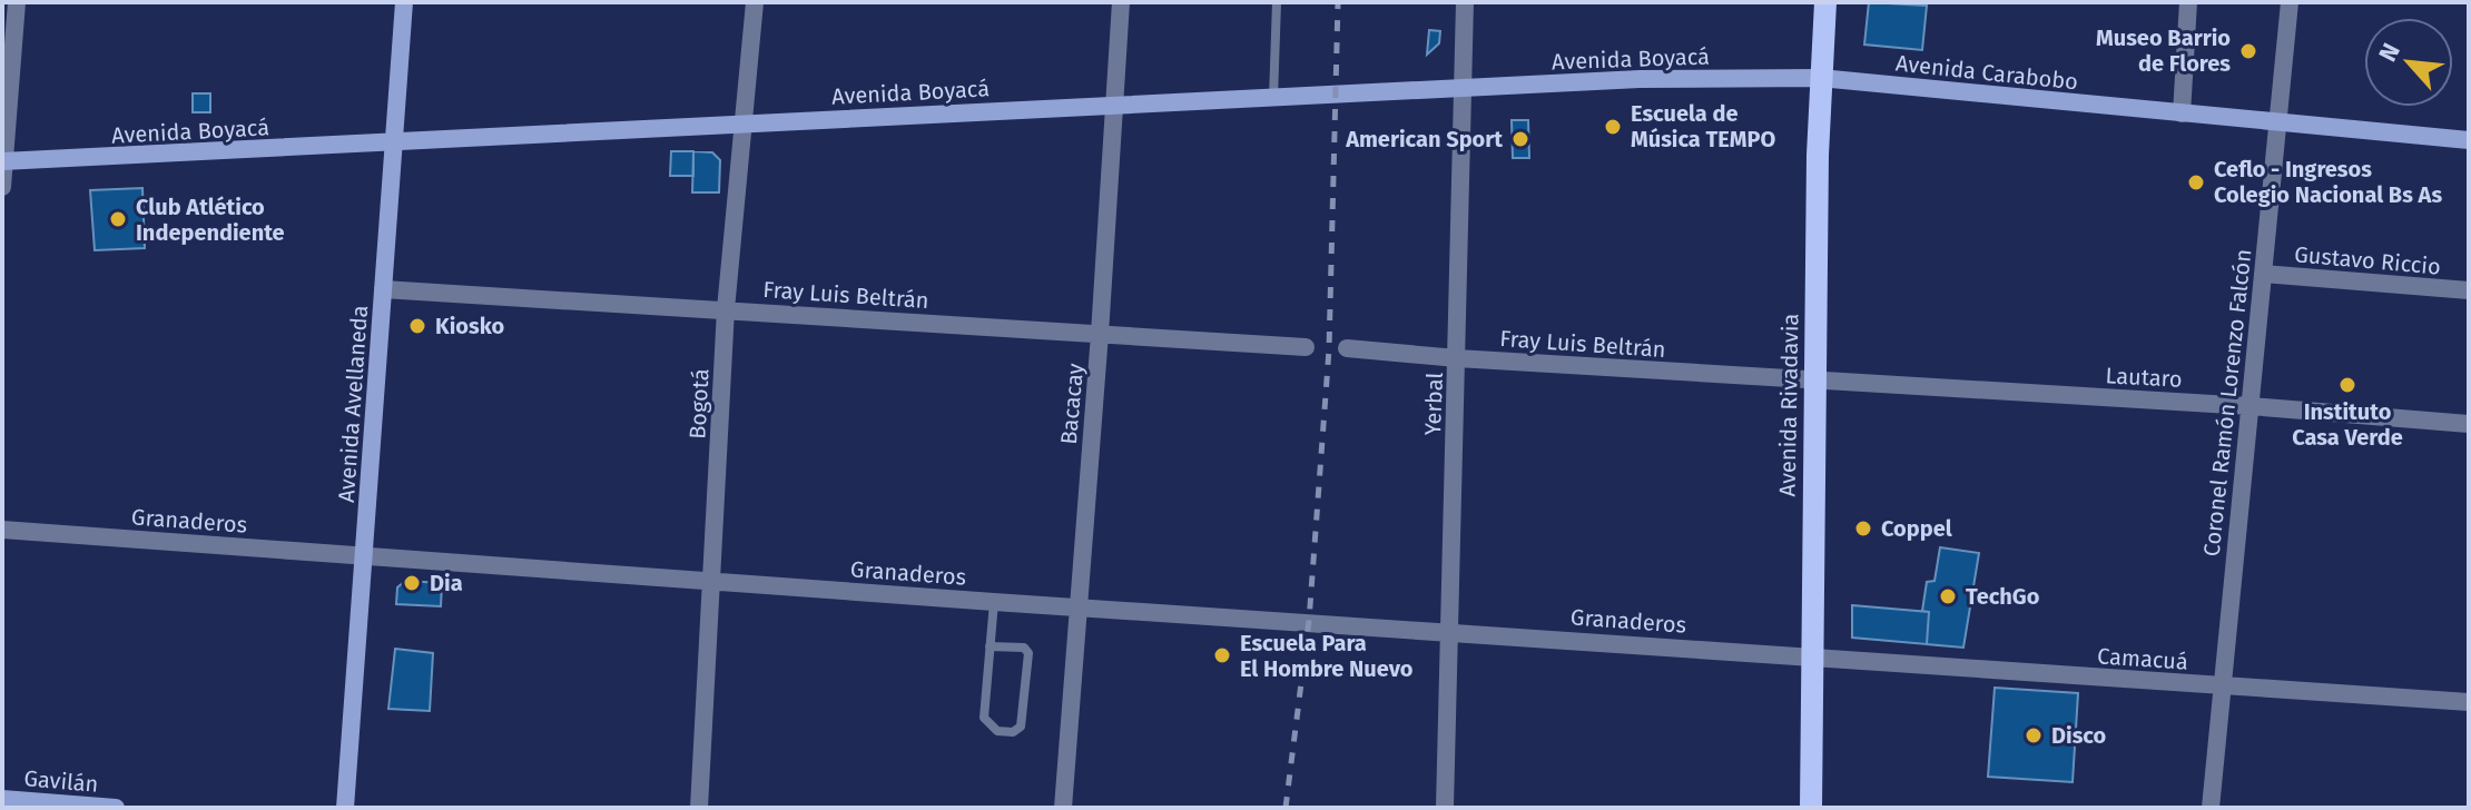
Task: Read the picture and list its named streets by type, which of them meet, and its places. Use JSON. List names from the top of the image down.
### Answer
{
  "streets": {
    "main road": [
      "Avenida Boyacá",
      "Avenida Carabobo",
      "Avenida Avellaneda",
      "Avenida Rivadavia",
      "Gavilán"
    ],
    "street": [
      "Gustavo Riccio",
      "Fray Luis Beltrán",
      "Lautaro",
      "Coronel Ramón Lorenzo Falcón",
      "Bogotá",
      "Bacacay",
      "Yerbal",
      "Granaderos",
      "Camacuá"
    ]
  },
  "crossings": [
    ["Avenida Boyacá", "Avenida Carabobo"],
    ["Avenida Boyacá", "Avenida Avellaneda"],
    ["Avenida Boyacá", "Bogotá"],
    ["Avenida Boyacá", "Bacacay"],
    ["Avenida Boyacá", "Yerbal"],
    ["Avenida Boyacá", "Avenida Rivadavia"],
    ["Avenida Carabobo", "Coronel Ramón Lorenzo Falcón"],
    ["Avenida Carabobo", "Avenida Rivadavia"],
    ["Gustavo Riccio", "Coronel Ramón Lorenzo Falcón"],
    ["Fray Luis Beltrán", "Lautaro"],
    ["Fray Luis Beltrán", "Avenida Avellaneda"],
    ["Fray Luis Beltrán", "Bogotá"],
    ["Fray Luis Beltrán", "Bacacay"],
    ["Fray Luis Beltrán", "Yerbal"],
    ["Fray Luis Beltrán", "Avenida Rivadavia"],
    ["Lautaro", "Coronel Ramón Lorenzo Falcón"],
    ["Lautaro", "Avenida Rivadavia"],
    ["Coronel Ramón Lorenzo Falcón", "Camacuá"],
    ["Avenida Avellaneda", "Granaderos"],
    ["Bogotá", "Granaderos"],
    ["Bacacay", "Granaderos"],
    ["Yerbal", "Granaderos"],
    ["Avenida Rivadavia", "Granaderos"],
    ["Avenida Rivadavia", "Camacuá"],
    ["Granaderos", "Camacuá"]
  ],
  "places": [
    "Museo Barrio de Flores",
    "Escuela de Música TEMPO",
    "American Sport",
    "Ceflo - Ingresos Colegio Nacional Bs As",
    "Club Atlético Independiente",
    "Kiosko",
    "Instituto Casa Verde",
    "Coppel",
    "Dia",
    "TechGo",
    "Escuela Para El Hombre Nuevo",
    "Disco"
  ],
  "north": "top left"
}
